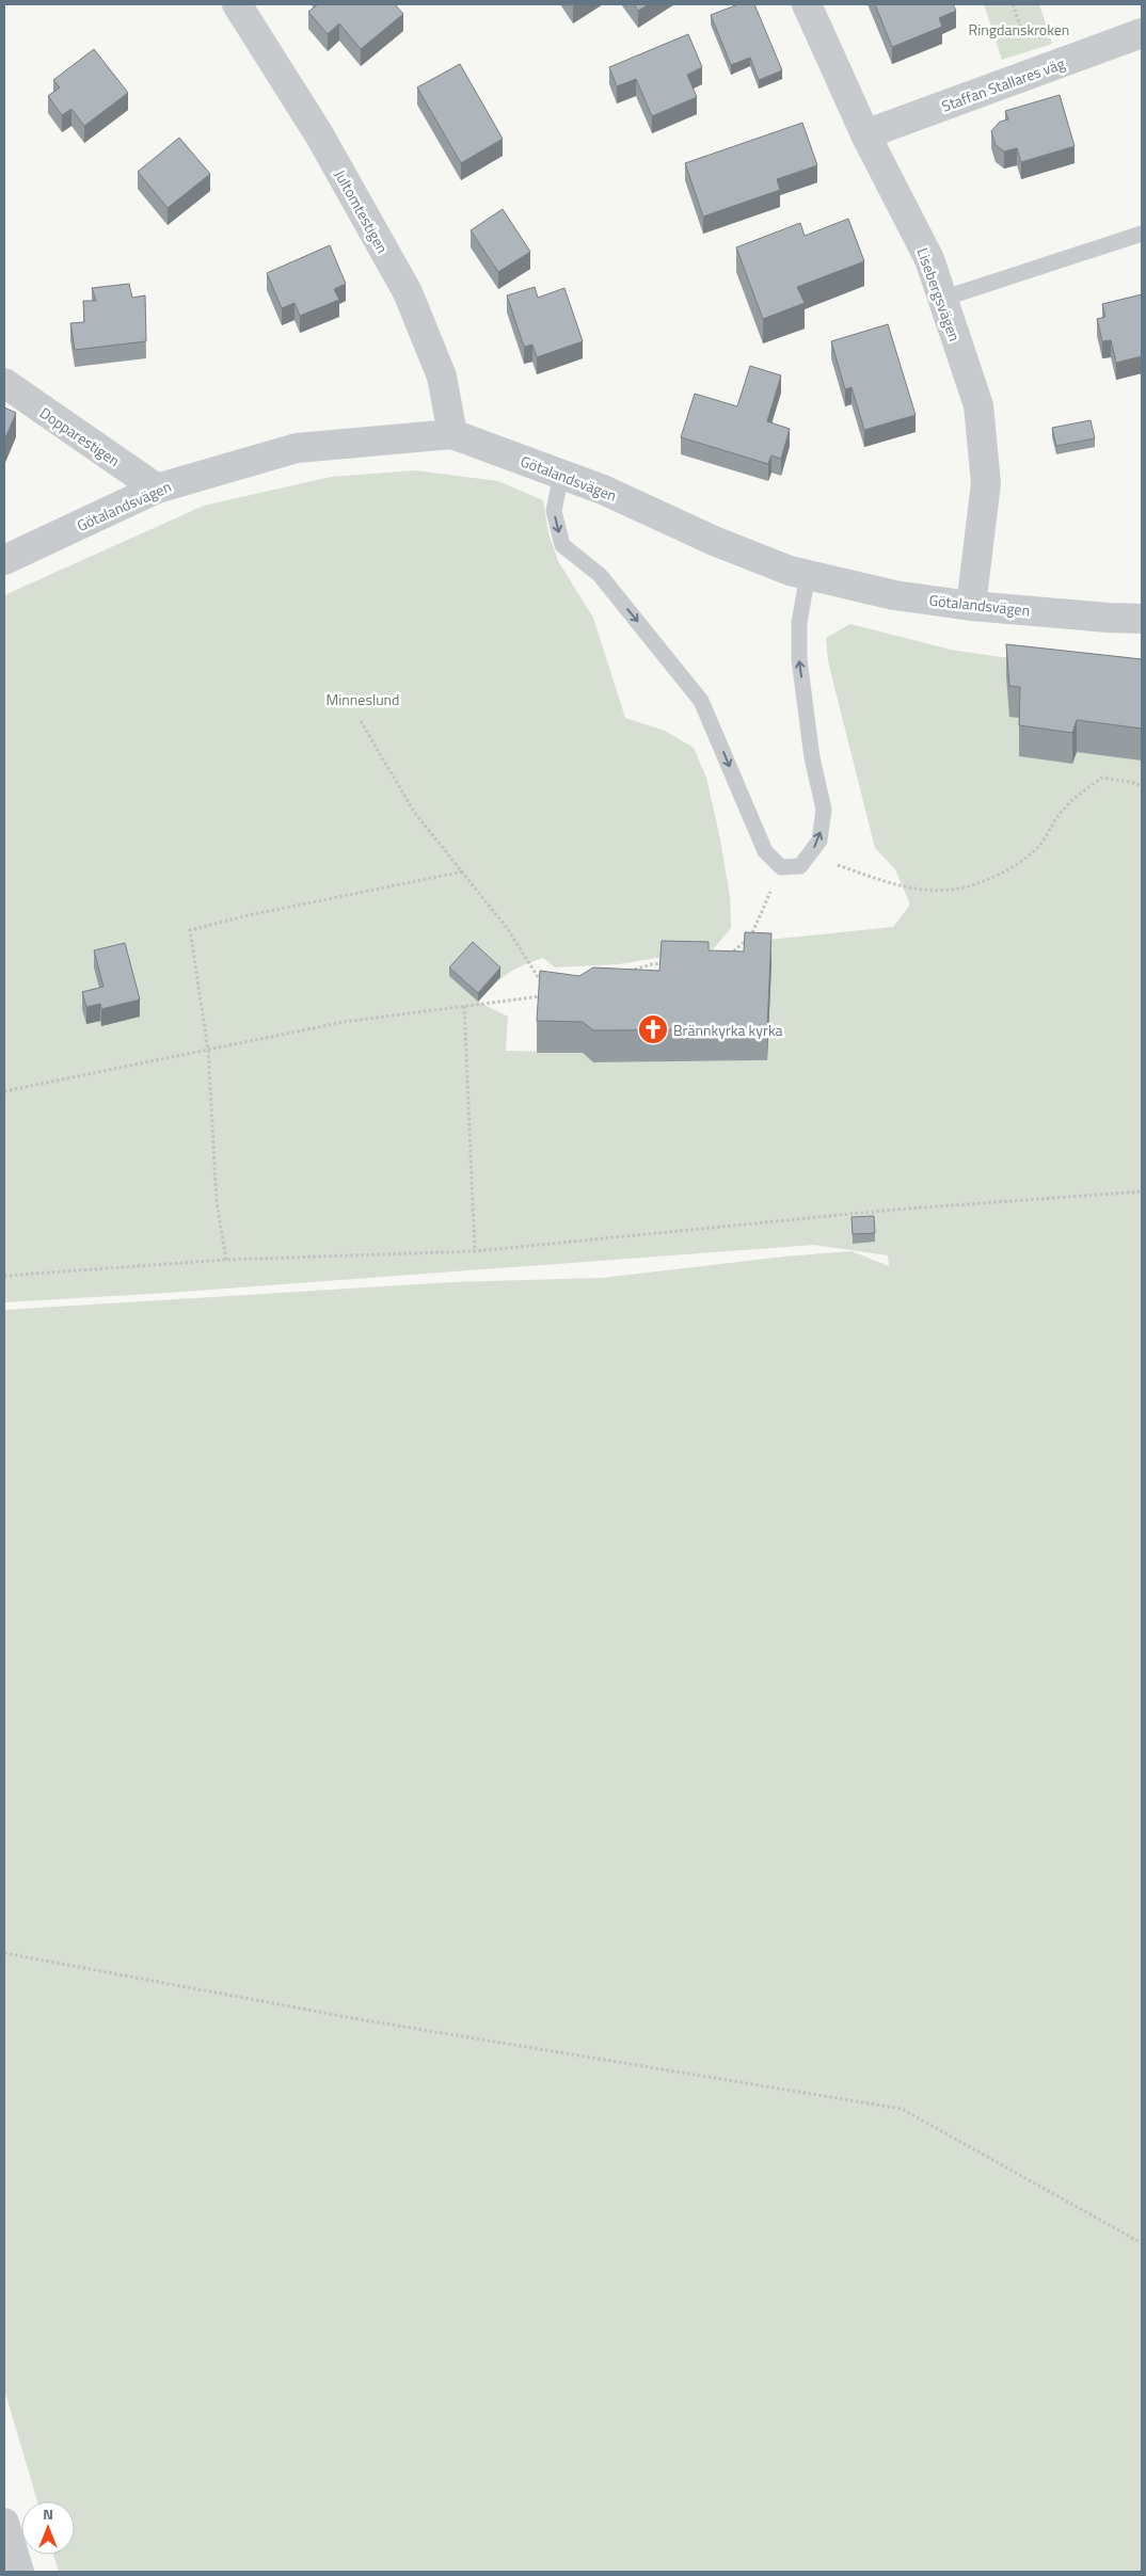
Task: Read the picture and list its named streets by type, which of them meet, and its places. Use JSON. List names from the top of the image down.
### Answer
{
  "streets": {
    "street": [
      "Staffan Stallares väg",
      "Jultomtestigen",
      "Lisebergsvägen",
      "Dopparestigen",
      "Götalandsvägen"
    ]
  },
  "crossings": [
    ["Staffan Stallares väg", "Lisebergsvägen"],
    ["Jultomtestigen", "Götalandsvägen"],
    ["Lisebergsvägen", "Götalandsvägen"],
    ["Dopparestigen", "Götalandsvägen"]
  ],
  "parks": ["Ringdanskroken", "Minneslund"],
  "places": {
    "church": ["Brännkyrka kyrka"]
  },
  "north": "top"
}
